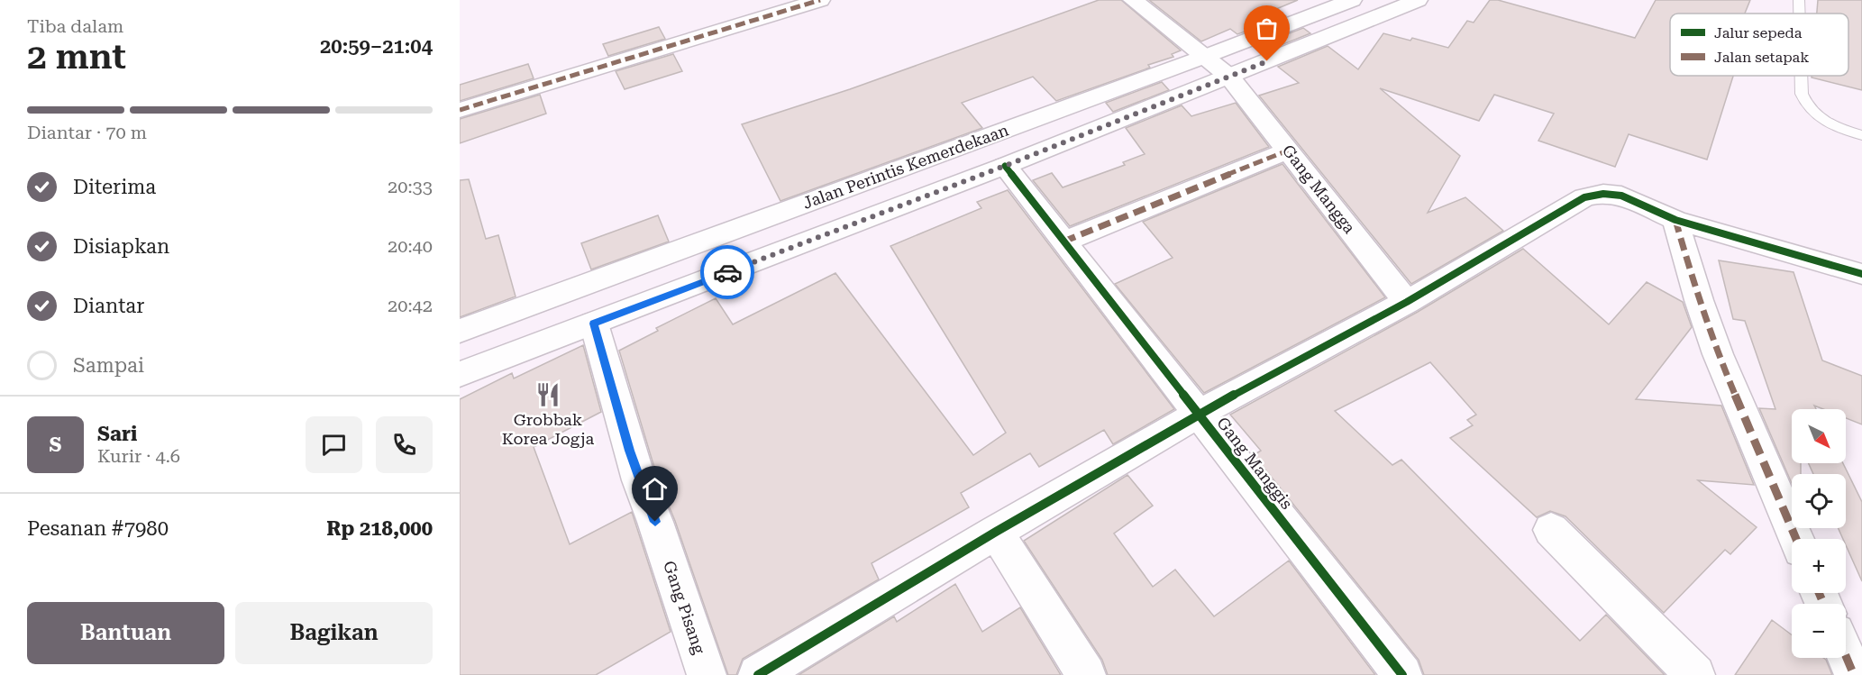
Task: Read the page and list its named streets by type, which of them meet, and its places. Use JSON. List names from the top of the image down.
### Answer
{
  "streets": {
    "street": [
      "Jalan Perintis Kemerdekaan",
      "Gang Mangga",
      "Gang Manggis",
      "Gang Pisang"
    ]
  },
  "crossings": [
    ["Jalan Perintis Kemerdekaan", "Gang Mangga"],
    ["Jalan Perintis Kemerdekaan", "Gang Manggis"],
    ["Jalan Perintis Kemerdekaan", "Gang Pisang"]
  ],
  "places": {
    "restaurant": ["Grobbak Korea Jogja"]
  },
  "legend": ["Jalur sepeda", "Jalan setapak"],
  "north": "bottom right",
  "page": {
    "heading": ["2 mnt", "Tiba dalam", "20:59–21:04"],
    "panel": [
      "Sari",
      "Kurir · 4.6",
      "Pesanan #7980",
      "Rp 218,000"
    ],
    "bar": "Diantar · 70 m",
    "list": [
      ["Diterima", "20:33"],
      ["Disiapkan", "20:40"],
      ["Diantar", "20:42"],
      "Sampai"
    ],
    "map_buttons": ["+", "−"],
    "round": "S",
    "buttons": ["Bantuan", "Bagikan"]
  }
}
